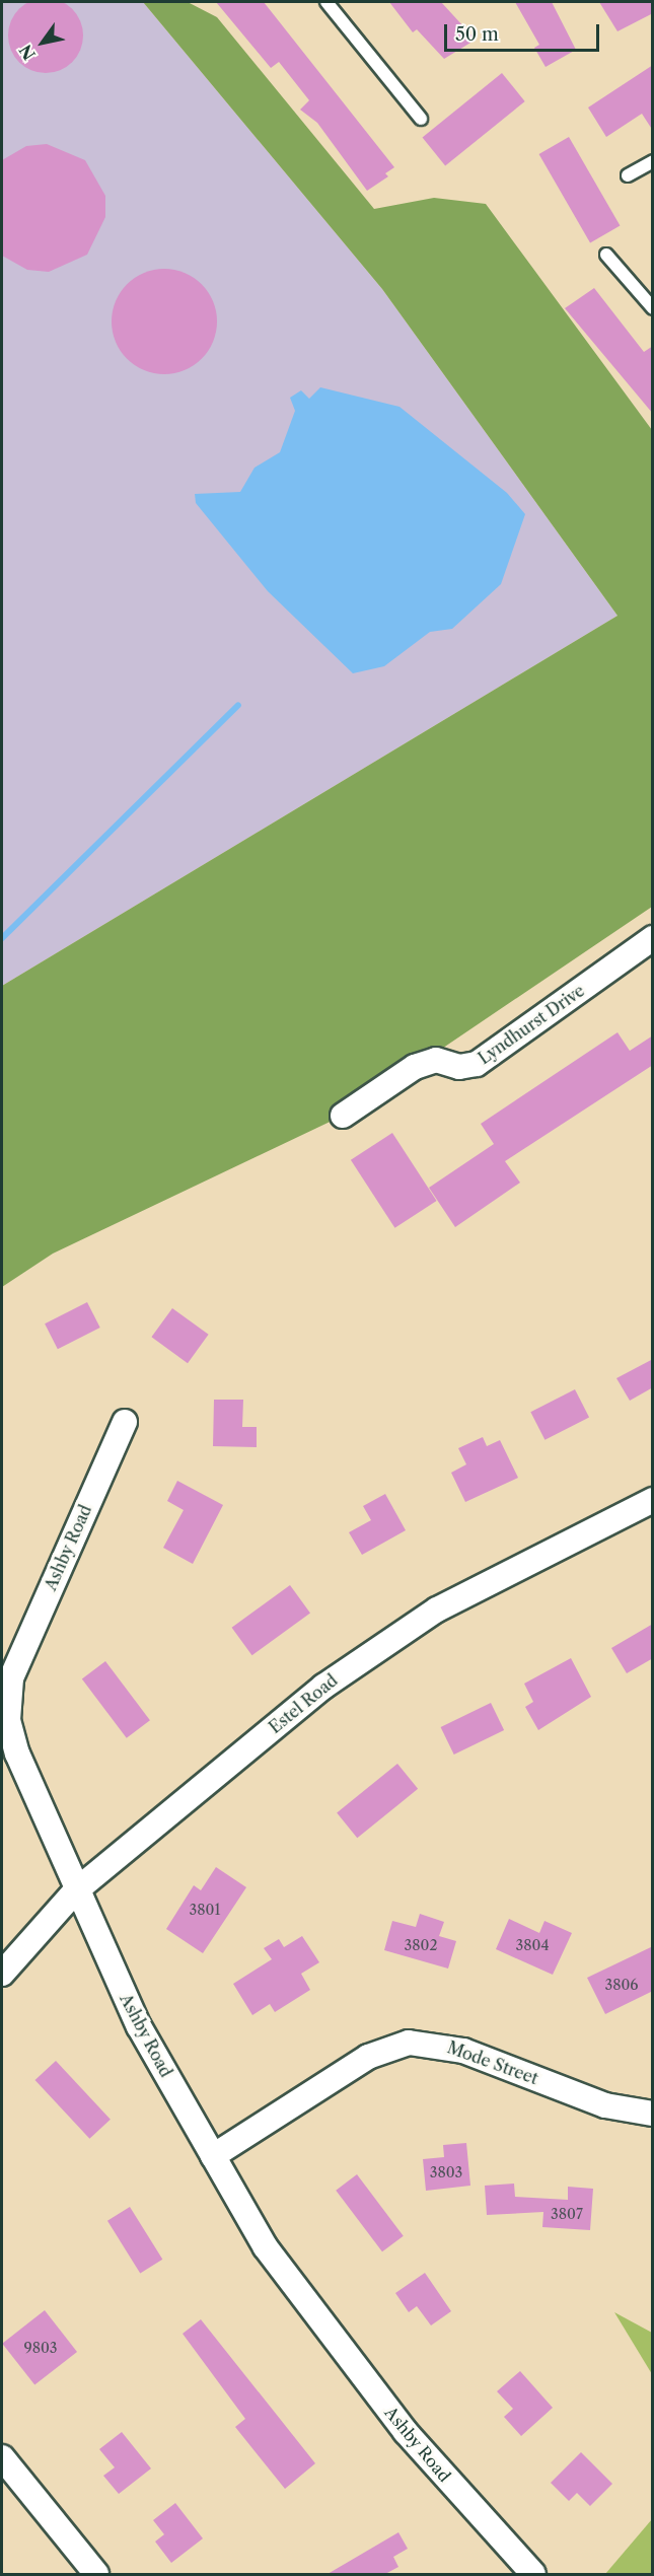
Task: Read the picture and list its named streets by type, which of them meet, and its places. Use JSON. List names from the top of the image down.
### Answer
{
  "streets": {
    "street": [
      "Lyndhurst Drive",
      "Ashby Road",
      "Estel Road",
      "Mode Street"
    ]
  },
  "crossings": [
    ["Ashby Road", "Estel Road"],
    ["Ashby Road", "Mode Street"]
  ],
  "house_numbers": [
    "3801",
    "3802",
    "3804",
    "3806",
    "3803",
    "3807",
    "9803"
  ],
  "scale_bar": "50 m",
  "north": "bottom left"
}
